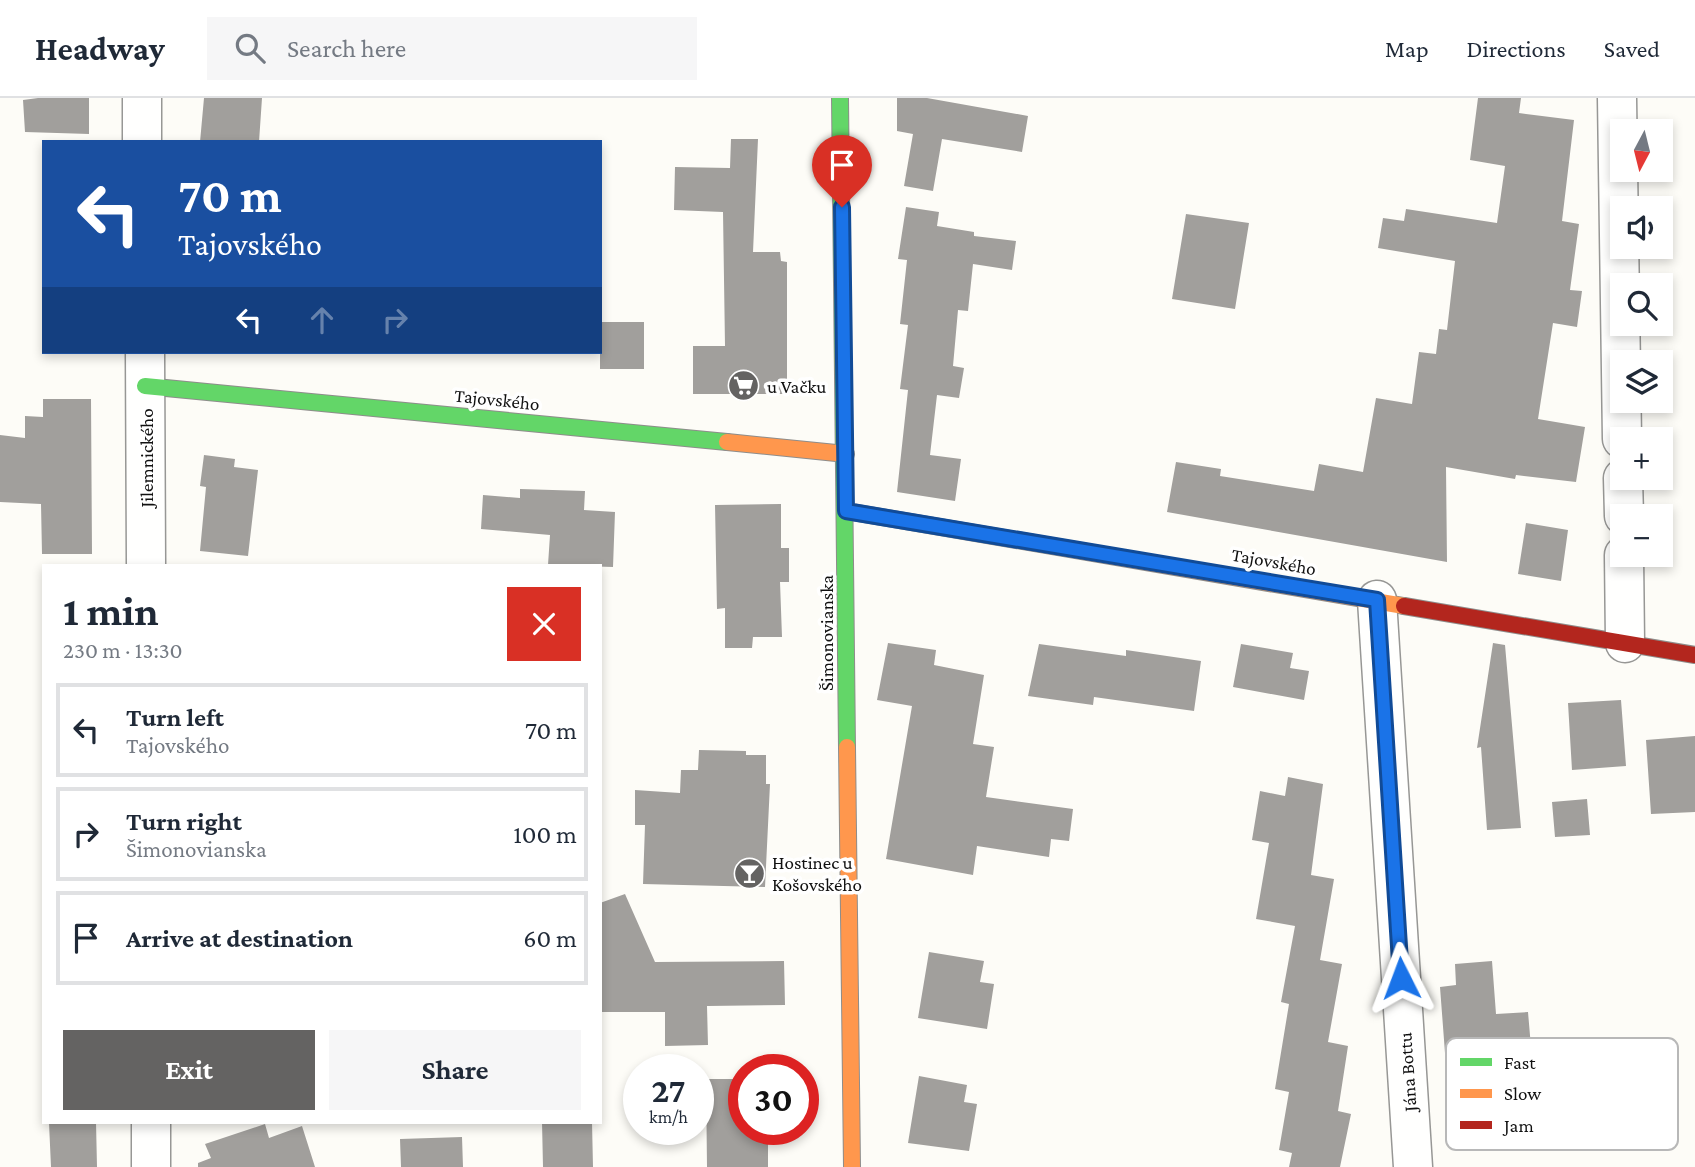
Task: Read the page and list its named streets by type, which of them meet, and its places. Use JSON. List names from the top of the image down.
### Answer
{
  "streets": {
    "street": [
      "Tajovského",
      "Jilemnického",
      "Šimonovianska",
      "Jána Bottu"
    ]
  },
  "crossings": [
    ["Tajovského", "Jilemnického"],
    ["Tajovského", "Šimonovianska"],
    ["Tajovského", "Jána Bottu"]
  ],
  "places": {
    "supermarket": ["u Vačku"],
    "bar": ["Hostinec u Košovského"]
  },
  "legend": ["Fast", "Slow", "Jam"],
  "north": "bottom",
  "page": {
    "header": "Headway",
    "search": "Search here",
    "nav": ["Map", "Directions", "Saved"],
    "map_buttons": ["+", "−"],
    "turn": ["70 m", "Tajovského"],
    "heading": ["1 min", "230 m · 13:30"],
    "list": [
      {
        "name": "Turn left",
        "note": "Tajovského",
        "value": "70 m"
      },
      {
        "name": "Turn right",
        "note": "Šimonovianska",
        "value": "100 m"
      },
      {
        "name": "Arrive at destination",
        "value": "60 m"
      }
    ],
    "buttons": ["Exit", "Share"],
    "speed": "27 km/h",
    "limit": "30"
  }
}
